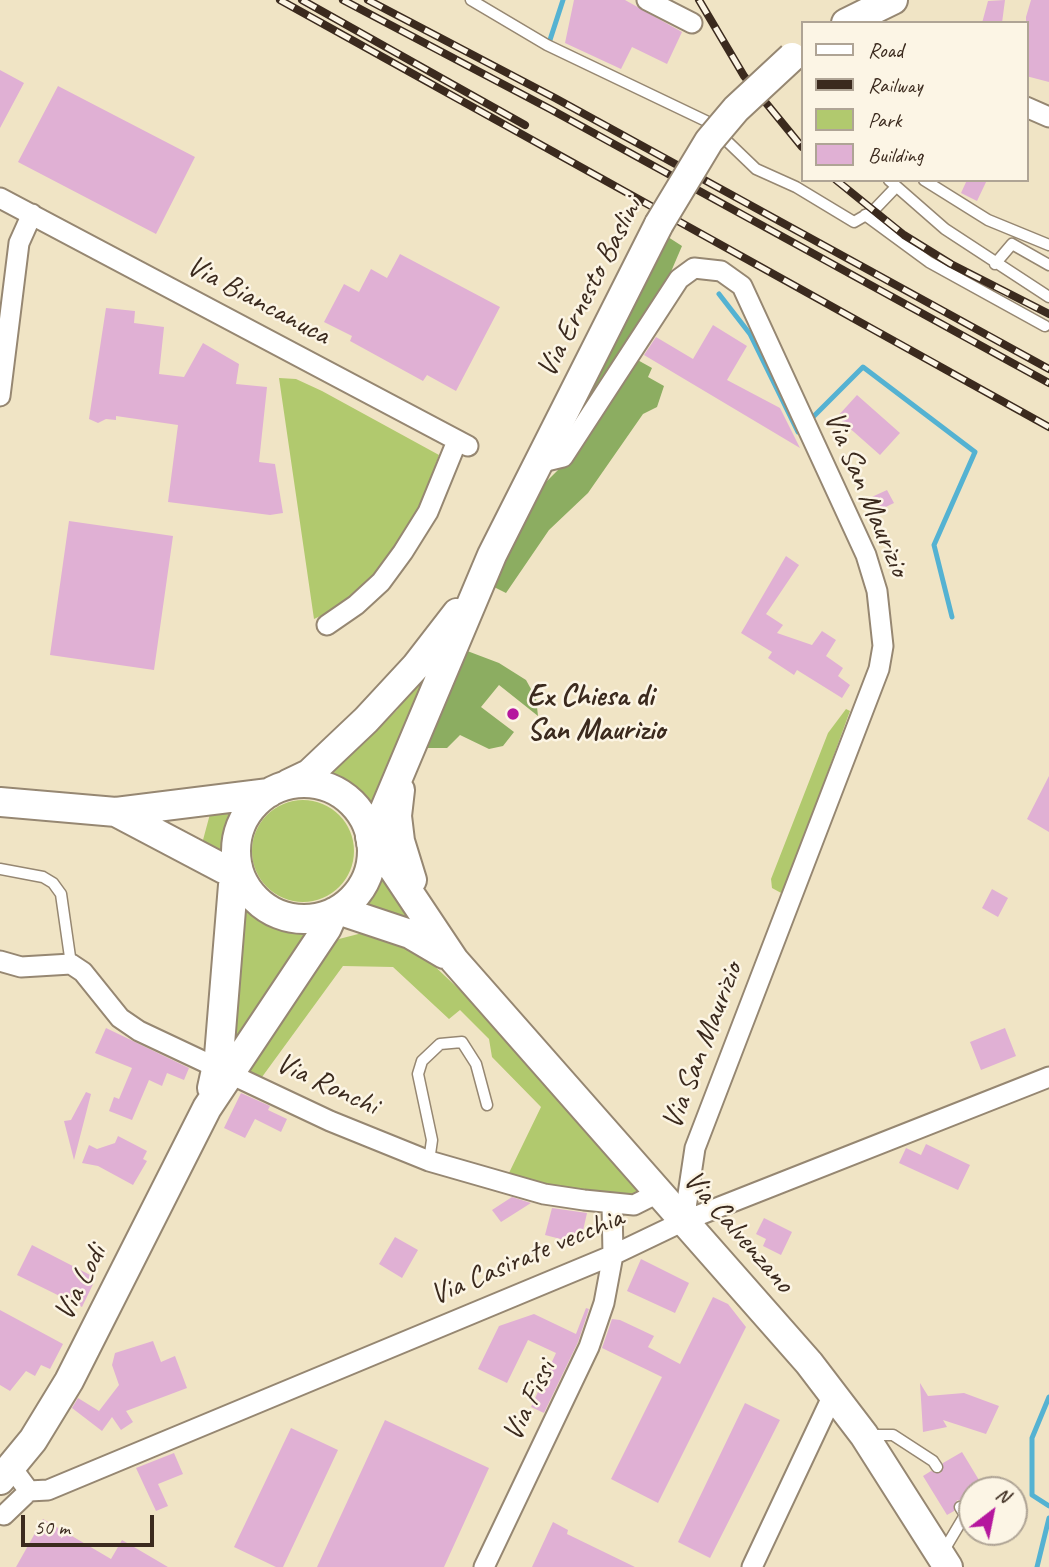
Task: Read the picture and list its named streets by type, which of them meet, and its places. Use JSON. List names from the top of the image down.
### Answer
{
  "streets": {
    "main road": ["Via Ernesto Baslini", "Via Calvenzano", "Via Lodi"],
    "street": [
      "Via Biancanuca",
      "Via San Maurizio",
      "Via Ronchi",
      "Via Casirate vecchia",
      "Via Fissi"
    ]
  },
  "crossings": [
    ["Via Ernesto Baslini", "Via San Maurizio"],
    ["Via Ernesto Baslini", "Via Calvenzano"],
    ["Via Ernesto Baslini", "Via Lodi"],
    ["Via San Maurizio", "Via Calvenzano"],
    ["Via San Maurizio", "Via Casirate vecchia"],
    ["Via Ronchi", "Via Calvenzano"],
    ["Via Ronchi", "Via Lodi"],
    ["Via Ronchi", "Via Fissi"],
    ["Via Calvenzano", "Via Casirate vecchia"],
    ["Via Calvenzano", "Via Lodi"],
    ["Via Casirate vecchia", "Via Fissi"]
  ],
  "places": ["Ex Chiesa di San Maurizio"],
  "legend": [
    "Road",
    "Railway",
    "Park",
    "Building"
  ],
  "scale_bar": "50 m",
  "north": "top right"
}
